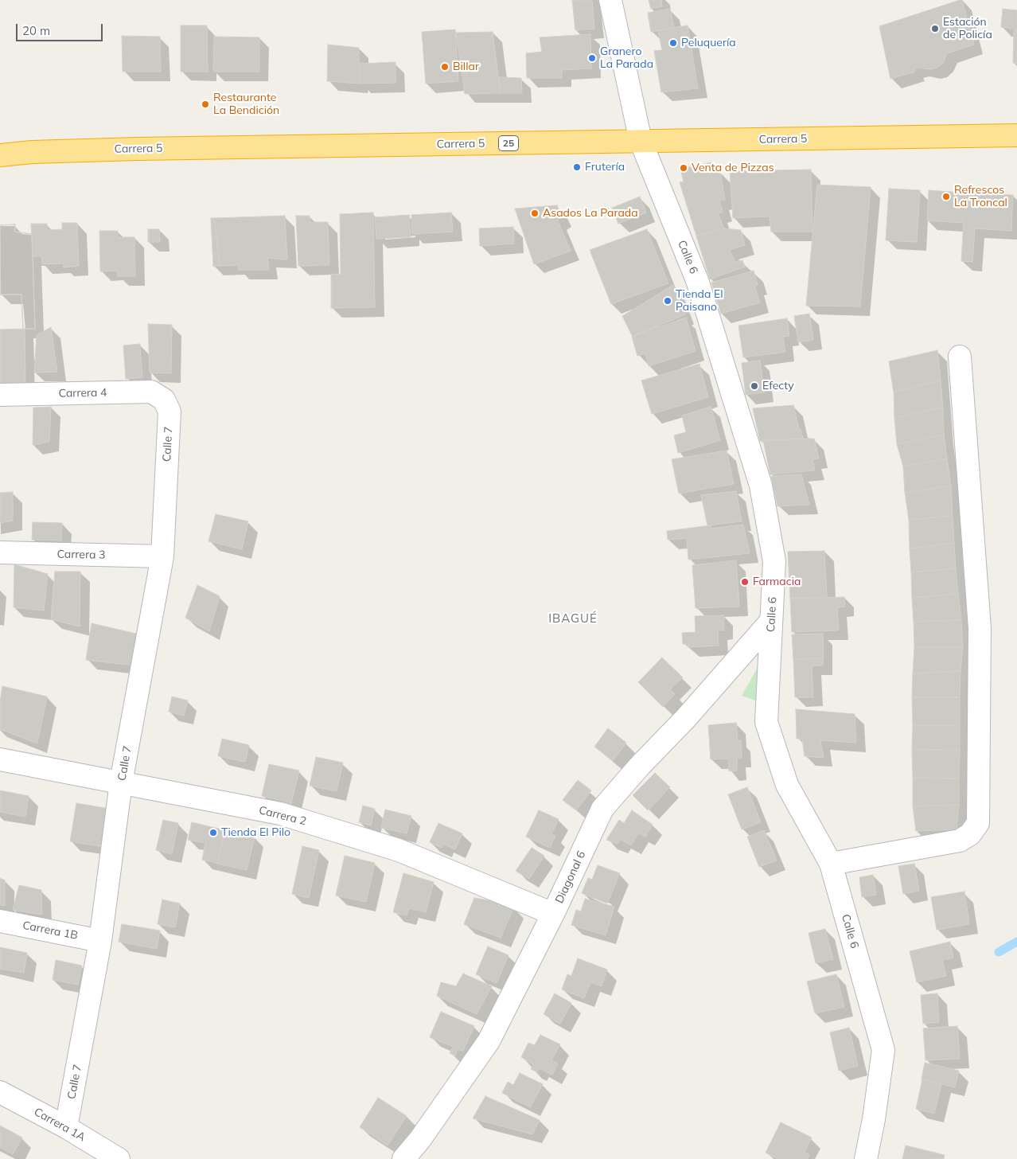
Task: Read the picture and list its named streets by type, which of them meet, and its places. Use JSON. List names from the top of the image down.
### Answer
{
  "streets": {
    "highway": ["Carrera 5", "25"],
    "street": [
      "Calle 6",
      "Carrera 4",
      "Calle 7",
      "Carrera 3",
      "Carrera 2",
      "Diagonal 6",
      "Carrera 1B",
      "Carrera 1A"
    ]
  },
  "crossings": [
    ["Carrera 5", "Calle 6"],
    ["Calle 6", "Diagonal 6"],
    ["Carrera 4", "Calle 7"],
    ["Calle 7", "Carrera 3"],
    ["Calle 7", "Carrera 2"],
    ["Calle 7", "Carrera 1B"],
    ["Calle 7", "Carrera 1A"],
    ["Carrera 2", "Diagonal 6"]
  ],
  "districts": ["IBAGUÉ"],
  "places": [
    "Estación de Policía",
    "Peluquería",
    "Granero La Parada",
    "Billar",
    "Restaurante La Bendición",
    "Frutería",
    "Venta de Pizzas",
    "Refrescos La Troncal",
    "Asados La Parada",
    "Tienda El Paisano",
    "Efecty",
    "Farmacia",
    "Tienda El Pilo"
  ],
  "scale_bar": "20 m"
}
